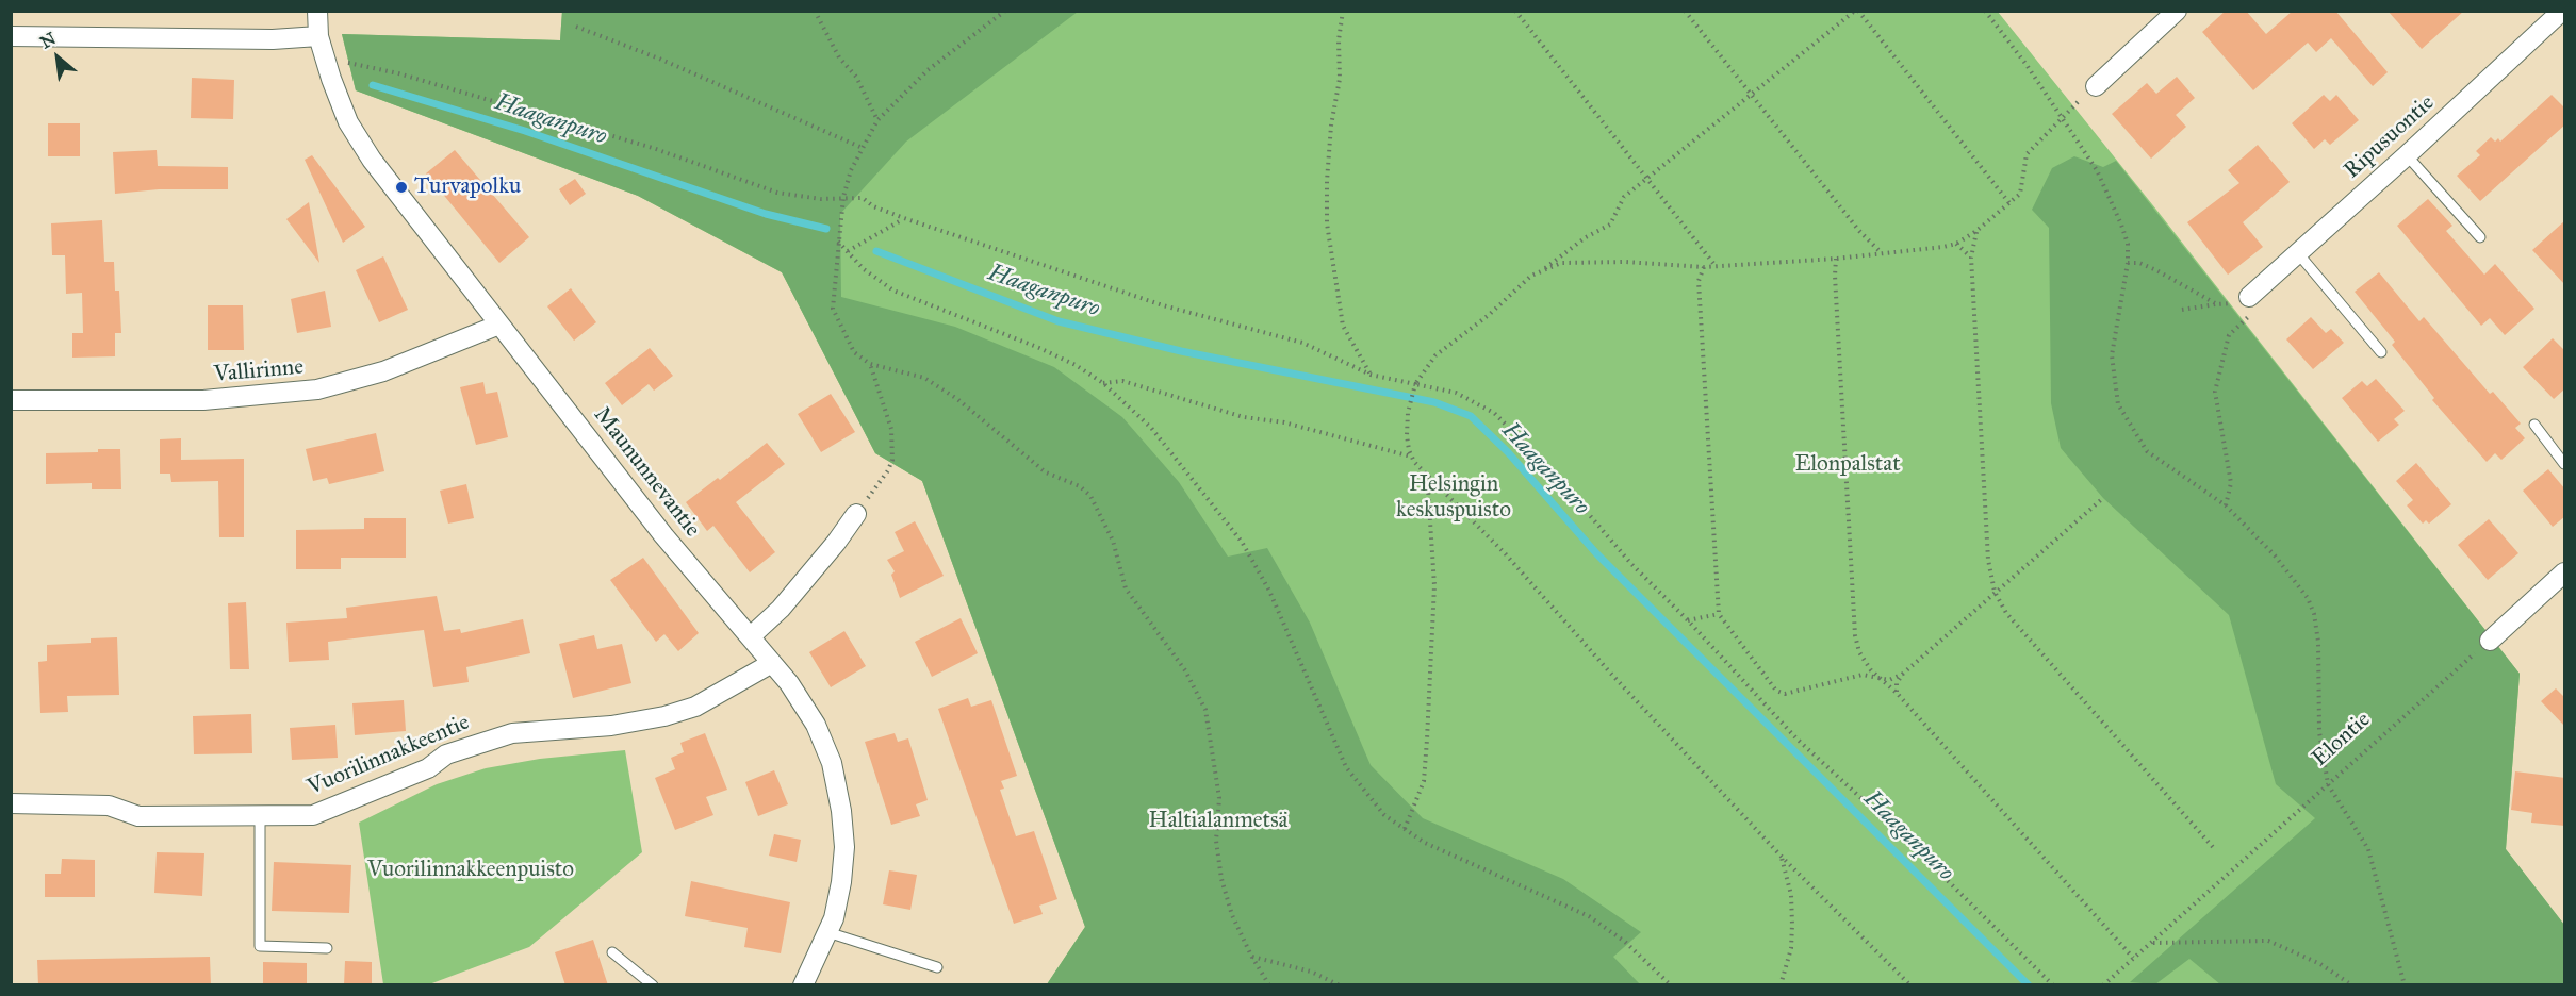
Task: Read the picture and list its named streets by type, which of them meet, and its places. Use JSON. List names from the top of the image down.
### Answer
{
  "streets": {
    "street": [
      "Ripusuontie",
      "Vallirinne",
      "Maununnevantie",
      "Vuorilinnakkeentie"
    ],
    "path": ["Elontie"]
  },
  "crossings": [
    ["Vallirinne", "Maununnevantie"],
    ["Maununnevantie", "Vuorilinnakkeentie"]
  ],
  "water": ["Haaganpuro"],
  "parks": [
    "Elonpalstat",
    "Helsingin keskuspuisto",
    "Haltialanmetsä",
    "Vuorilinnakkeenpuisto"
  ],
  "places": ["Turvapolku"],
  "north": "top left"
}
